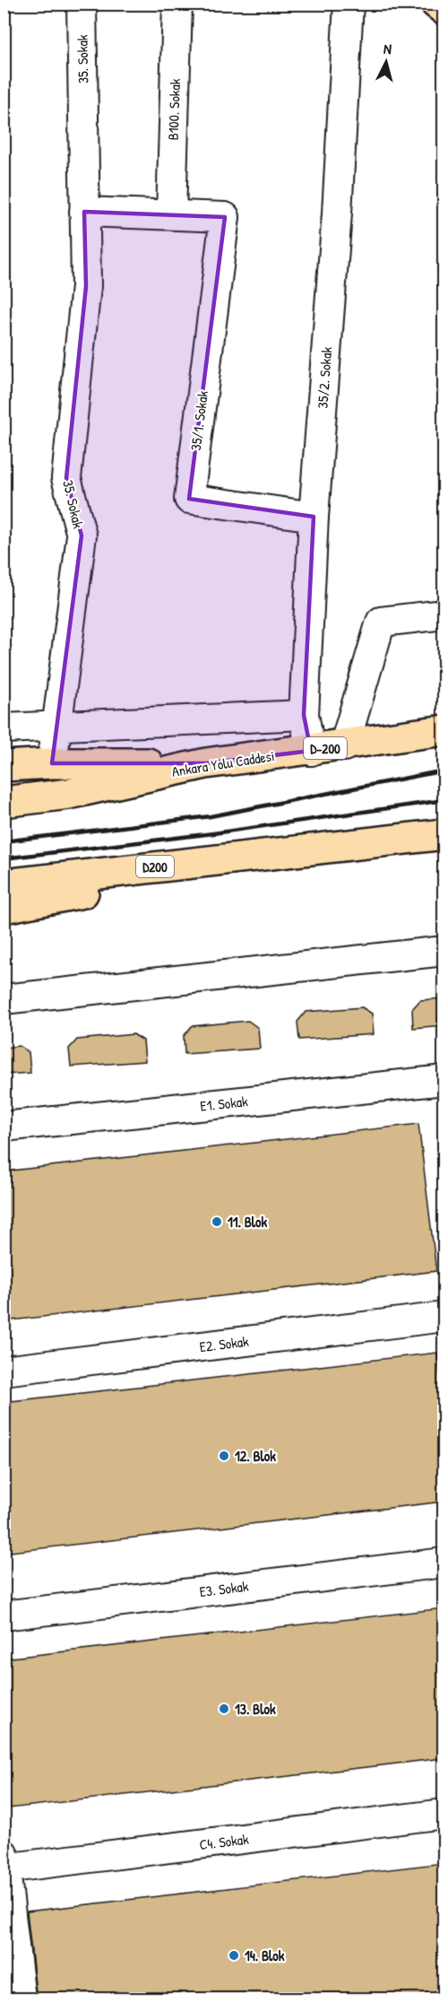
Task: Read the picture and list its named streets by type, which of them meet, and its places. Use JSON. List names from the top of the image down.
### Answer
{
  "streets": {
    "main road": ["D-200", "Ankara Yolu Caddesi", "D200"],
    "street": [
      "35. Sokak",
      "B100. Sokak",
      "35/2. Sokak",
      "35/1. Sokak",
      "E1. Sokak",
      "E2. Sokak",
      "E3. Sokak",
      "C4. Sokak"
    ]
  },
  "crossings": [
    ["B100. Sokak", "35/1. Sokak"],
    ["35/2. Sokak", "35/1. Sokak"],
    ["35/2. Sokak", "Ankara Yolu Caddesi"]
  ],
  "places": [
    "11. Blok",
    "12. Blok",
    "13. Blok",
    "14. Blok"
  ],
  "north": "top"
}
